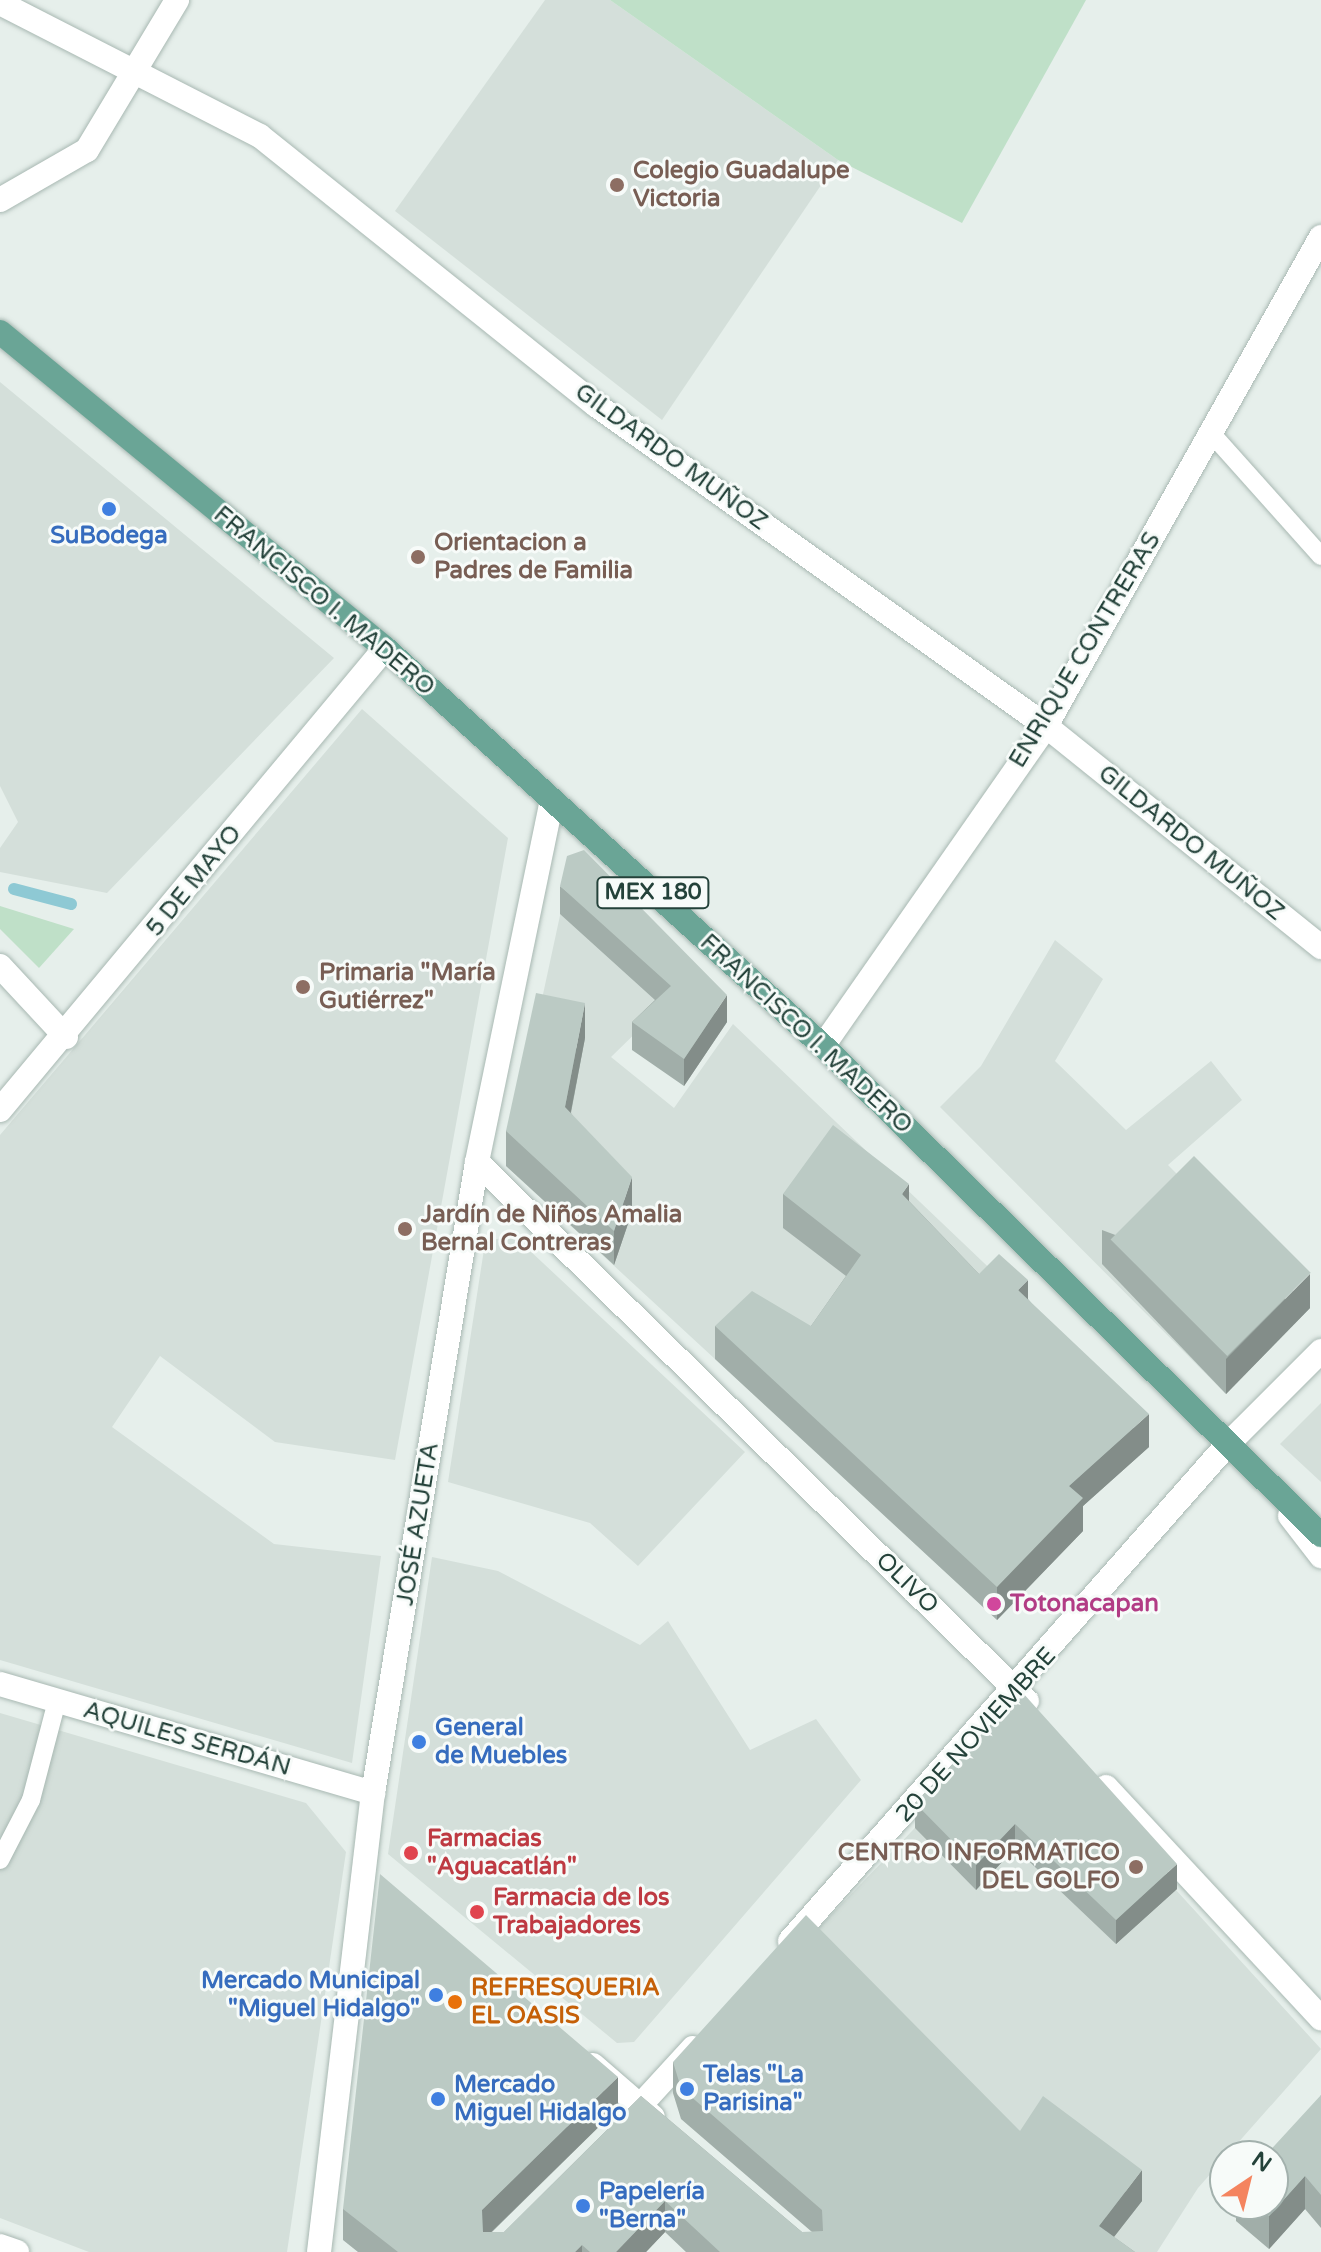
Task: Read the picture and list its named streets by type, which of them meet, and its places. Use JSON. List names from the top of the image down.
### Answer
{
  "streets": {
    "main road": ["FRANCISCO I. MADERO", "MEX 180"],
    "street": [
      "GILDARDO MUÑOZ",
      "ENRIQUE CONTRERAS",
      "5 DE MAYO",
      "JOSÉ AZUETA",
      "OLIVO",
      "20 DE NOVIEMBRE",
      "AQUILES SERDÁN"
    ]
  },
  "crossings": [
    ["GILDARDO MUÑOZ", "ENRIQUE CONTRERAS"],
    ["FRANCISCO I. MADERO", "ENRIQUE CONTRERAS"],
    ["FRANCISCO I. MADERO", "5 DE MAYO"],
    ["FRANCISCO I. MADERO", "MEX 180"],
    ["FRANCISCO I. MADERO", "JOSÉ AZUETA"],
    ["FRANCISCO I. MADERO", "20 DE NOVIEMBRE"],
    ["JOSÉ AZUETA", "OLIVO"],
    ["JOSÉ AZUETA", "AQUILES SERDÁN"],
    ["OLIVO", "20 DE NOVIEMBRE"]
  ],
  "places": [
    "Colegio Guadalupe Victoria",
    "SuBodega",
    "Orientacion a Padres de Familia",
    "Primaria \"María Gutiérrez\"",
    "Jardín de Niños Amalia Bernal Contreras",
    "Totonacapan",
    "General de Muebles",
    "Farmacias \"Aguacatlán\"",
    "CENTRO INFORMATICO DEL GOLFO",
    "Farmacia de los Trabajadores",
    "Mercado Municipal \"Miguel Hidalgo\"",
    "REFRESQUERIA EL OASIS",
    "Telas \"La Parisina\"",
    "Mercado Miguel Hidalgo",
    "Papelería \"Berna\""
  ],
  "north": "top right"
}
